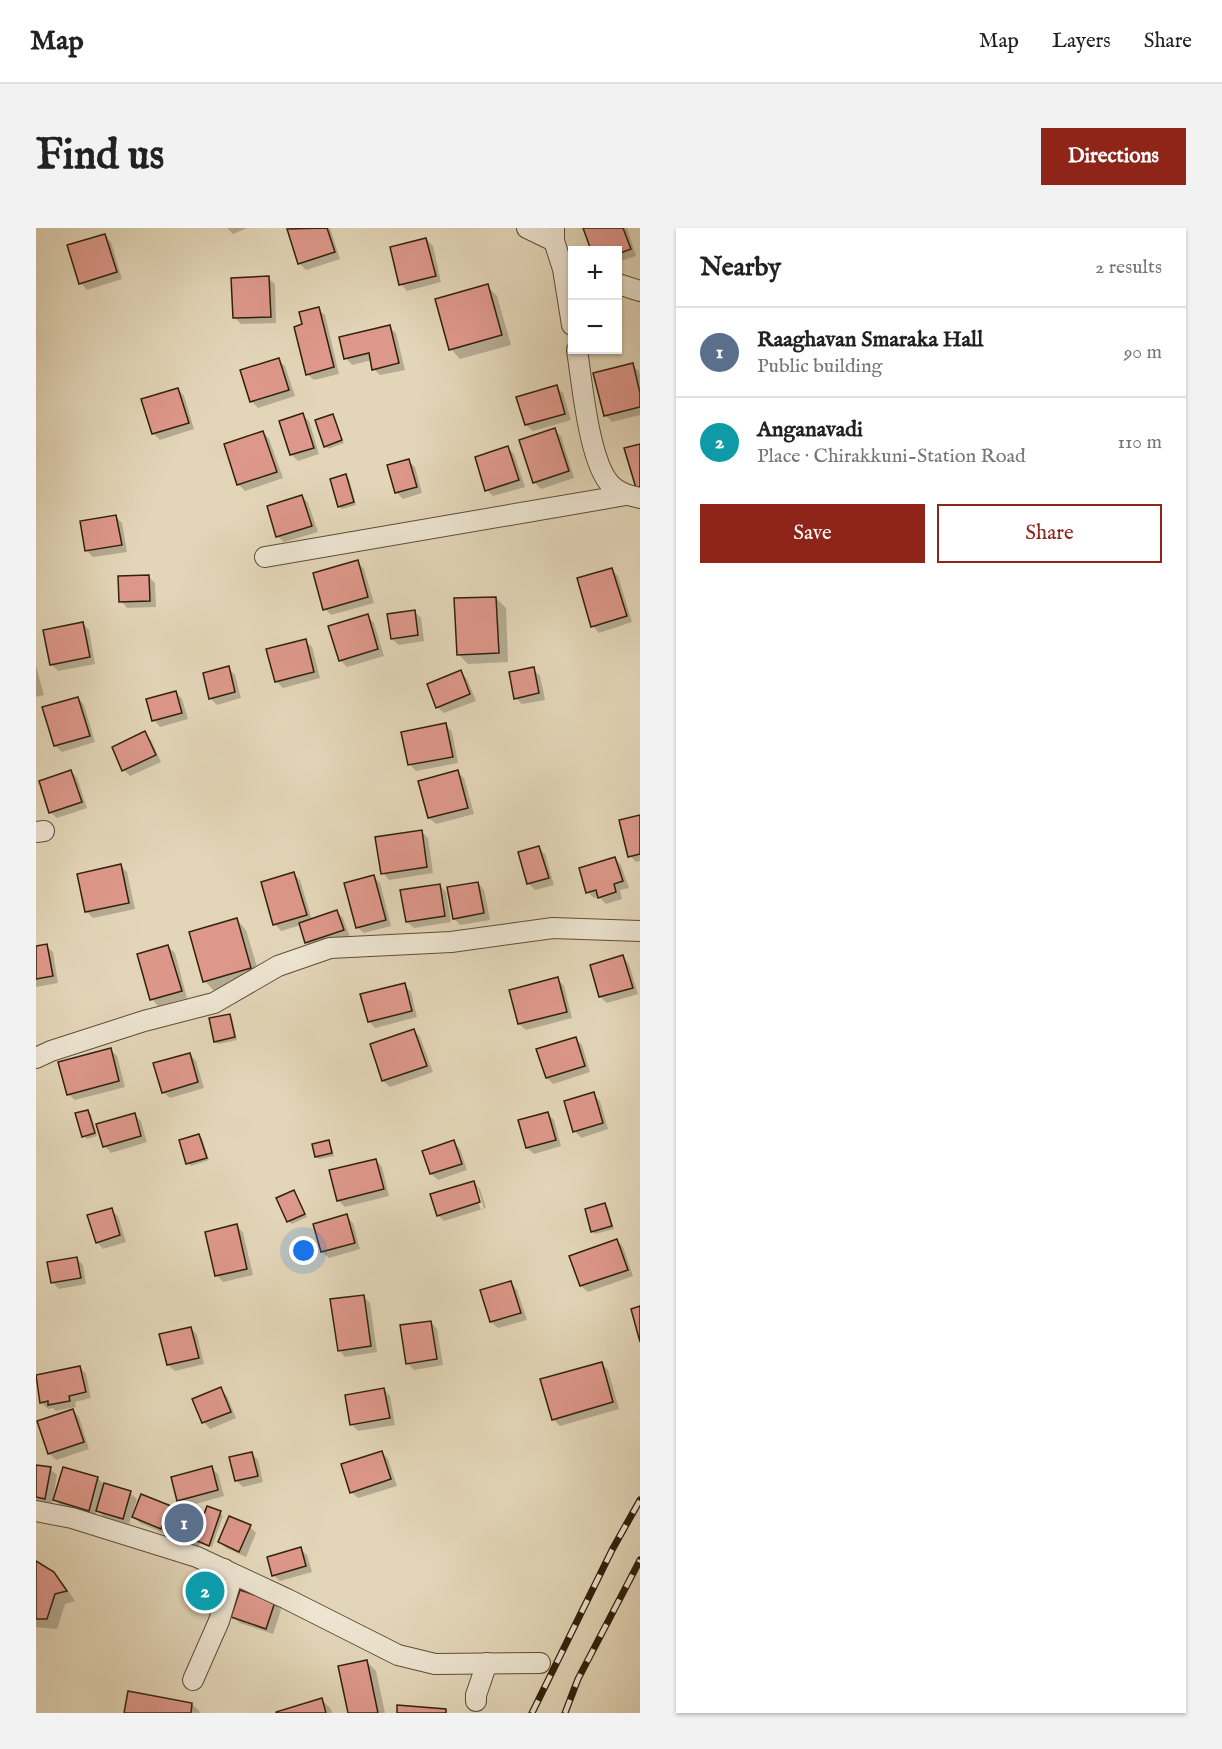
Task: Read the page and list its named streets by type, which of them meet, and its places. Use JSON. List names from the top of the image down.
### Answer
{
  "page": {
    "header": "Map",
    "nav": ["Map", "Layers", "Share"],
    "buttons": [
      "Directions",
      ["Save", "Share"]
    ],
    "title": "Find us",
    "heading": ["Nearby", "2 results"],
    "map_buttons": ["+", "−"],
    "list": [
      {
        "mark": "1",
        "name": "Raaghavan Smaraka Hall",
        "note": "Public building",
        "value": "90 m"
      },
      {
        "mark": "2",
        "name": "Anganavadi",
        "note": "Place · Chirakkuni-Station Road",
        "value": "110 m"
      }
    ],
    "pins": ["1", "2"]
  }
}
